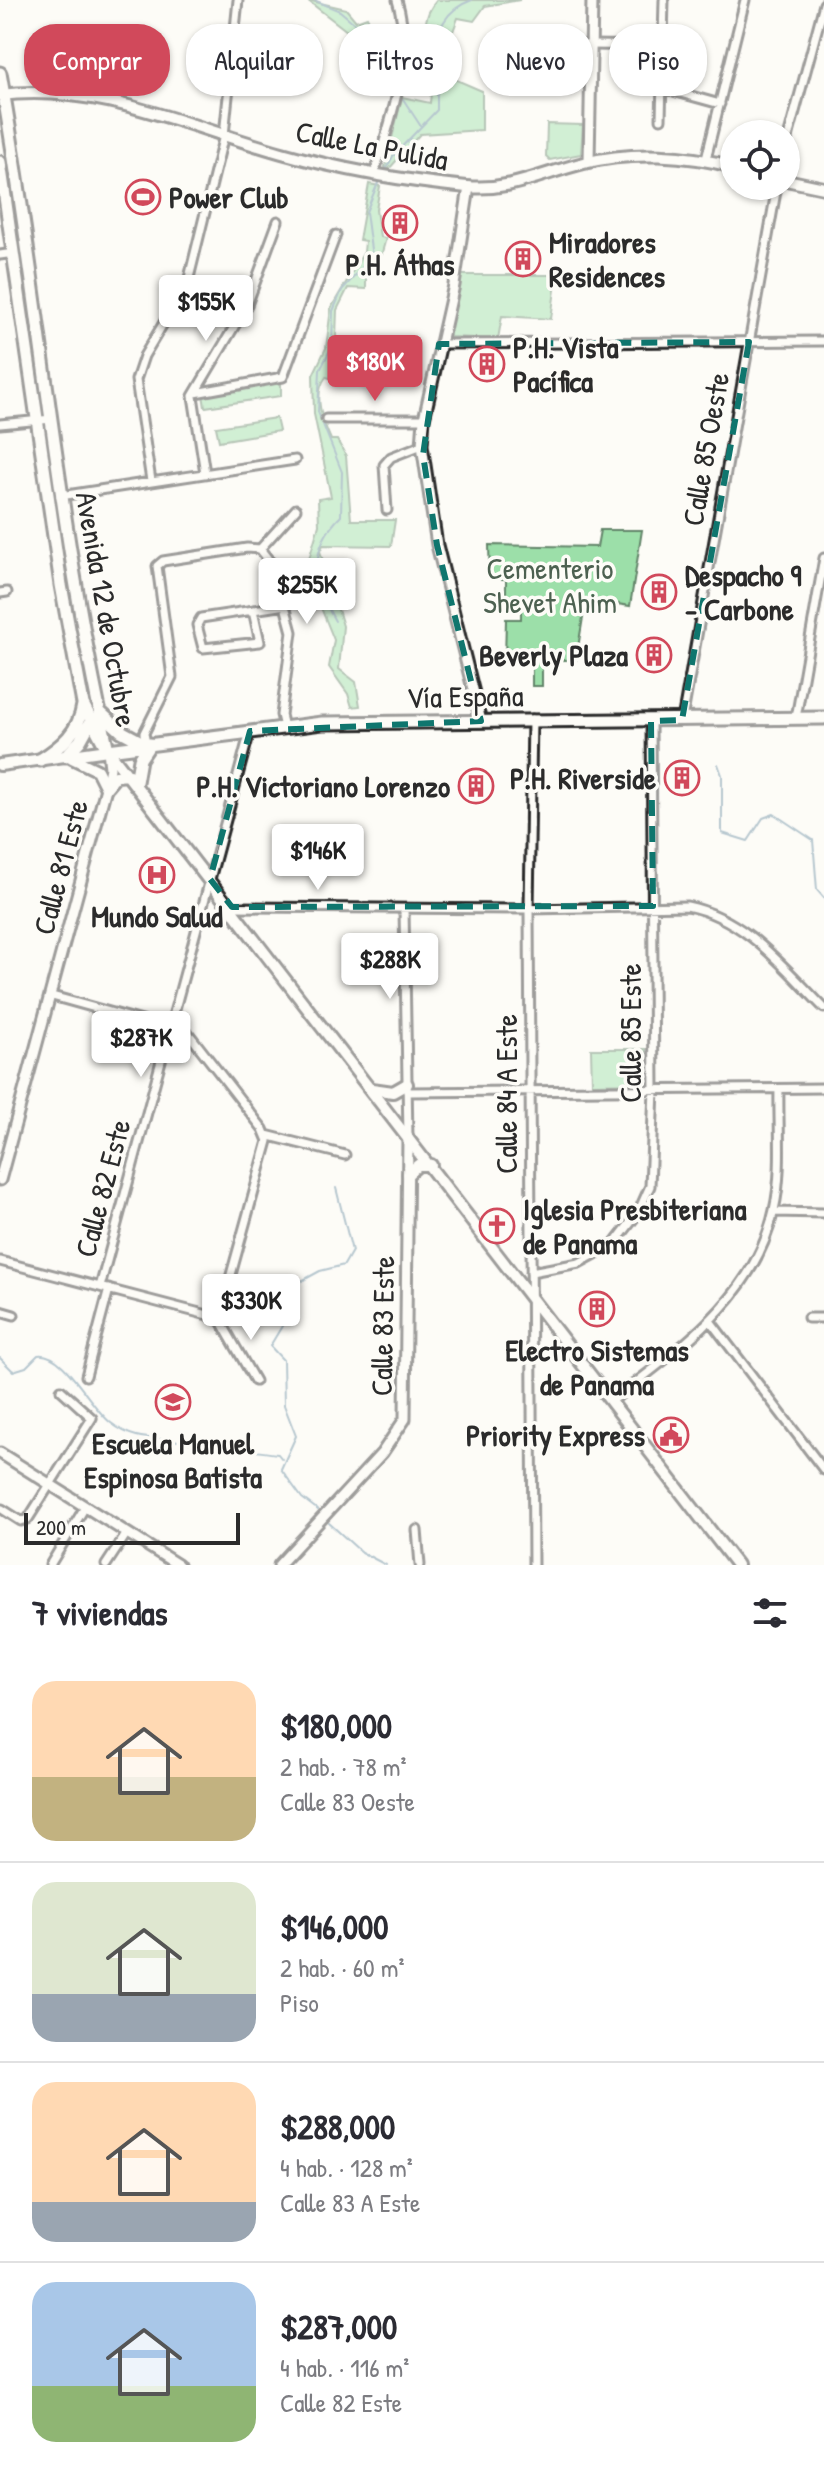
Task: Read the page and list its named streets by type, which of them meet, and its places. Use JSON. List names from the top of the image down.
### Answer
{
  "streets": {
    "main road": ["Calle La Pulida", "Avenida 12 de Octubre", "Vía España"],
    "street": [
      "Calle 85 Oeste",
      "Calle 81 Este",
      "Calle 85 Este",
      "Calle 84 A Este",
      "Calle 82 Este",
      "Calle 83 Este"
    ]
  },
  "crossings": [
    ["Calle La Pulida", "Avenida 12 de Octubre"],
    ["Calle 85 Oeste", "Vía España"],
    ["Avenida 12 de Octubre", "Vía España"],
    ["Avenida 12 de Octubre", "Calle 81 Este"],
    ["Vía España", "Calle 81 Este"],
    ["Vía España", "Calle 85 Este"],
    ["Vía España", "Calle 84 A Este"],
    ["Vía España", "Calle 82 Este"],
    ["Calle 85 Este", "Calle 84 A Este"]
  ],
  "parks": ["Cementerio Shevet Ahim"],
  "places": {
    "sports": ["Power Club"],
    "building": [
      "P.H. Áthas",
      "Miradores Residences",
      "P.H. Vista Pacífica",
      "Despacho 9 - Carbone",
      "Beverly Plaza",
      "P.H. Riverside",
      "P.H. Victoriano Lorenzo",
      "Electro Sistemas de Panama"
    ],
    "hospital": ["Mundo Salud"],
    "church": ["Iglesia Presbiteriana de Panama"],
    "school or university": ["Escuela Manuel Espinosa Batista"],
    "public building": ["Priority Express"]
  },
  "scale_bar": "200 m",
  "page": {
    "chip": [
      "Comprar",
      "Alquilar",
      "Filtros",
      "Nuevo",
      "Piso"
    ],
    "price": [
      "$155K",
      "$180K",
      "$255K",
      "$146K",
      "$288K",
      "$287K",
      "$330K"
    ],
    "scale": "200 m",
    "heading": "7 viviendas",
    "list": [
      {
        "name": "$180,000",
        "note": "2 hab. · 78 m² · Calle 83 Oeste"
      },
      {
        "name": "$146,000",
        "note": "2 hab. · 60 m² · Piso"
      },
      {
        "name": "$288,000",
        "note": "4 hab. · 128 m² · Calle 83 A Este"
      },
      {
        "name": "$287,000",
        "note": "4 hab. · 116 m² · Calle 82 Este"
      }
    ]
  }
}
